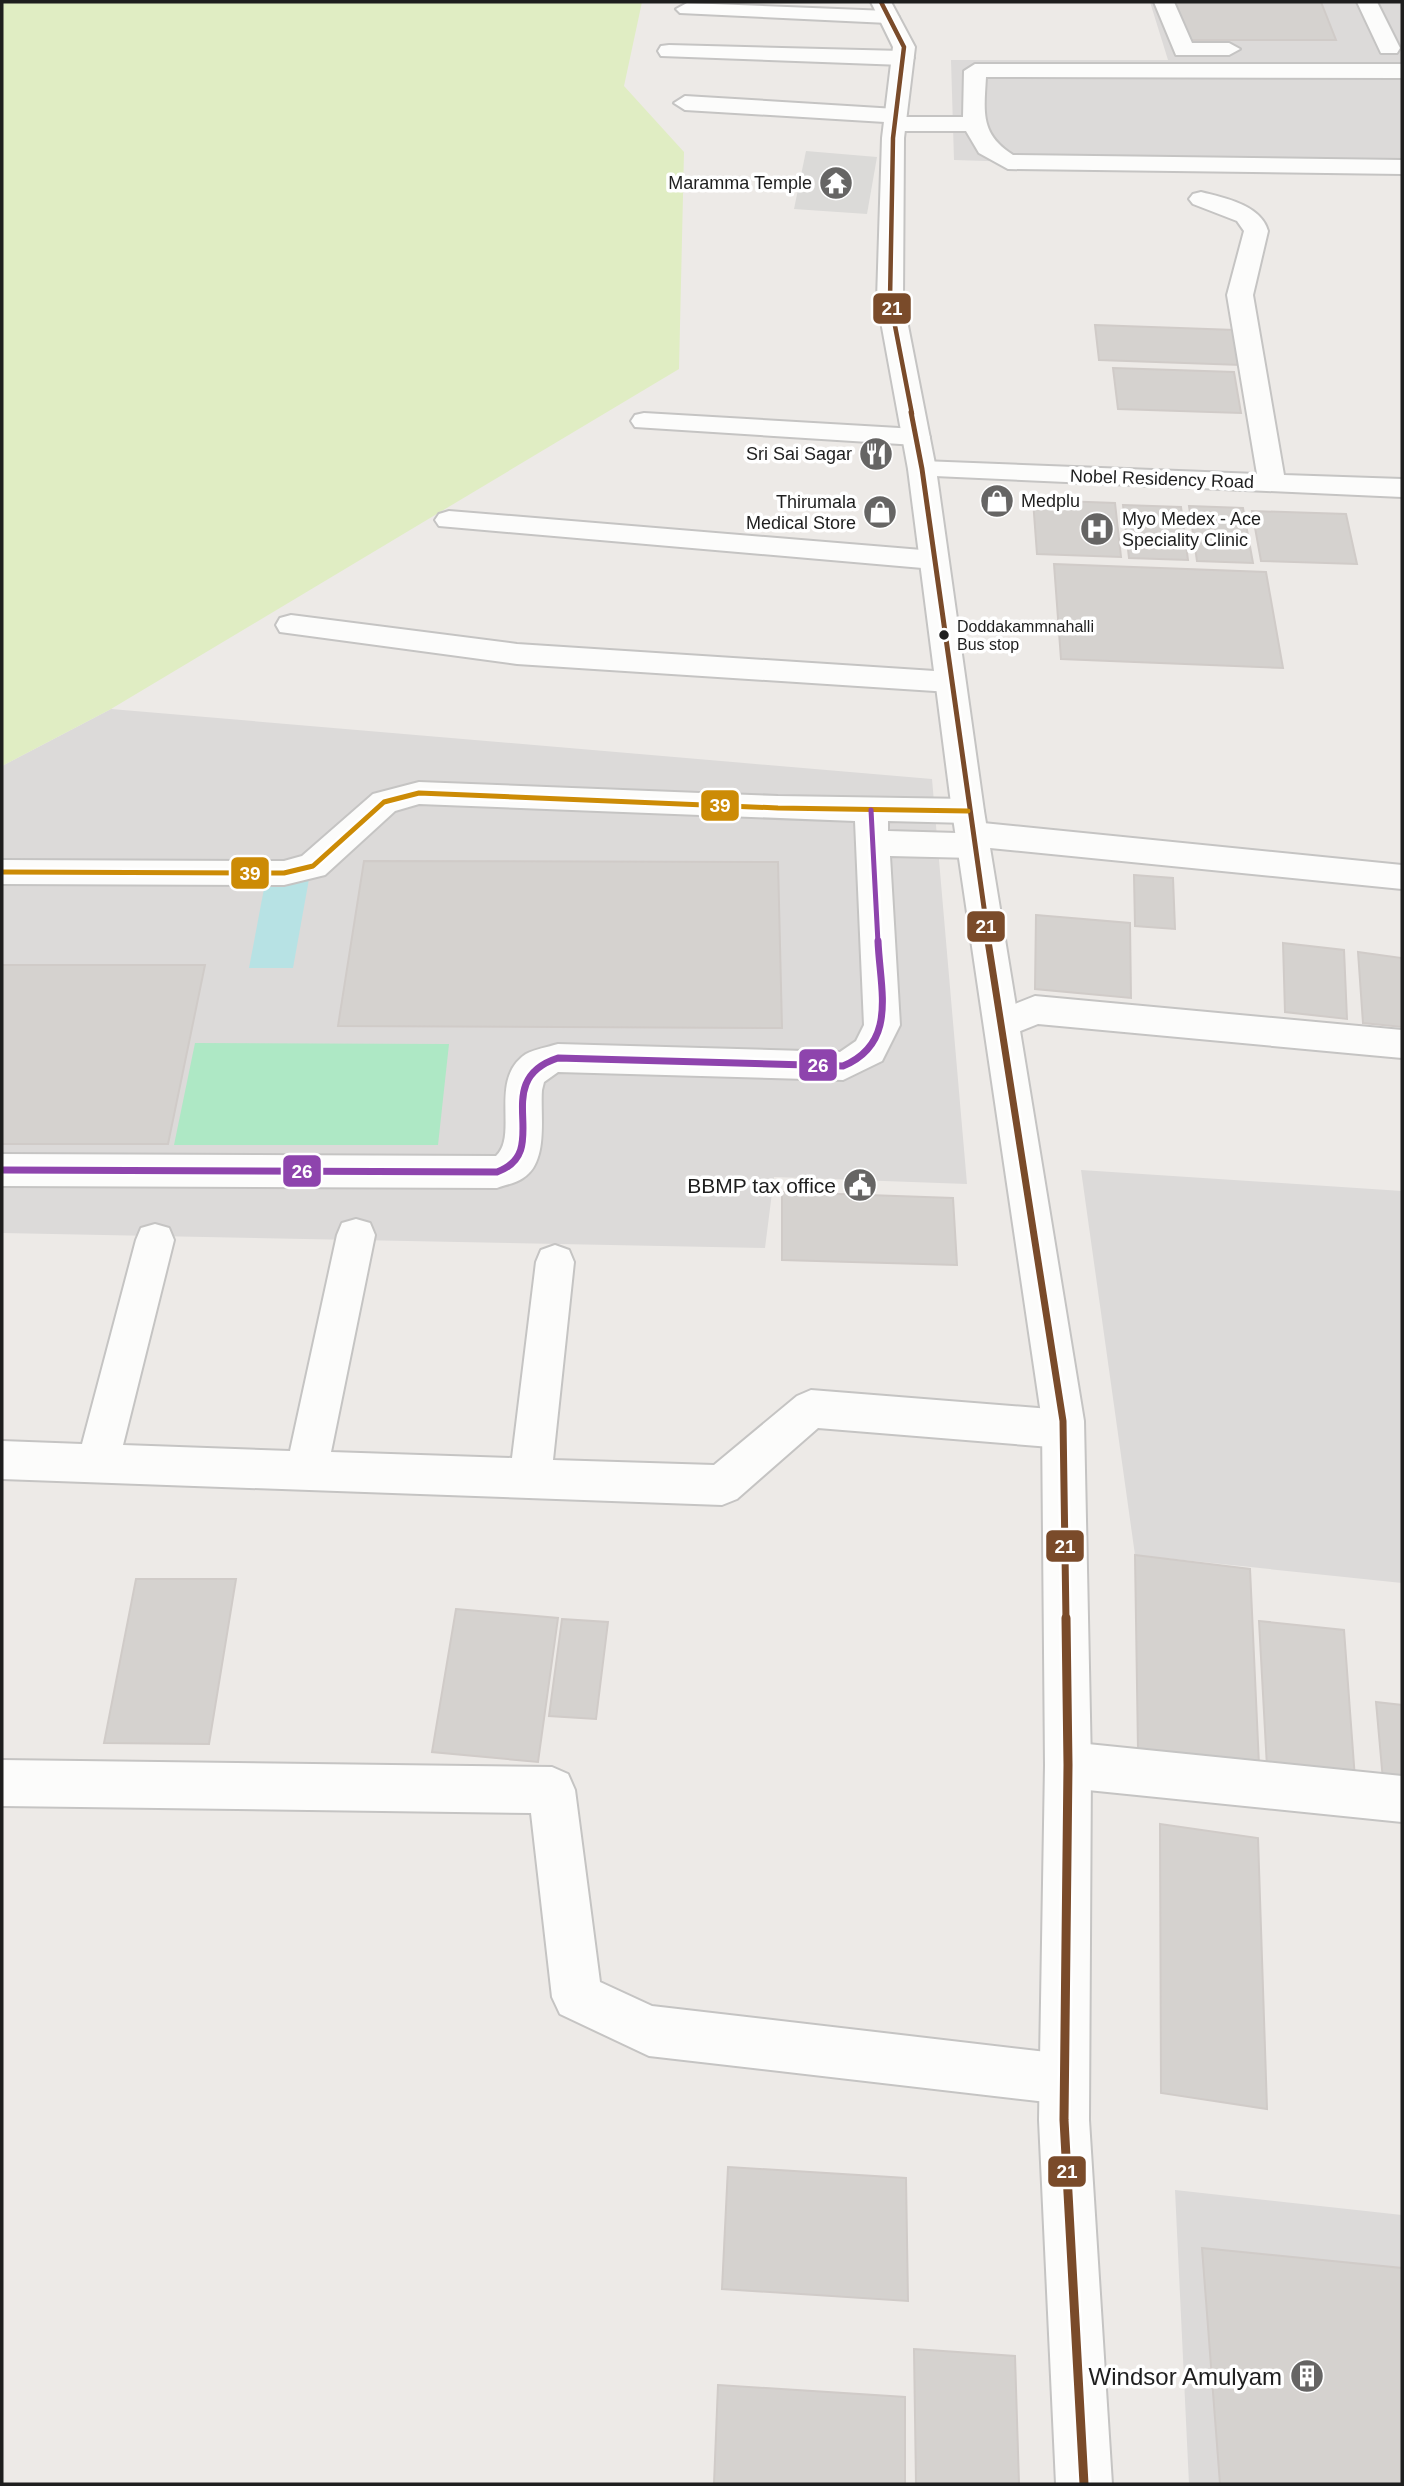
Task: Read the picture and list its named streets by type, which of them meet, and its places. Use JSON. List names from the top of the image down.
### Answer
{
  "streets": {
    "street": ["Nobel Residency Road"]
  },
  "places": {
    "temple": ["Maramma Temple"],
    "restaurant": ["Sri Sai Sagar"],
    "shop": ["Medplu", "Thirumala Medical Store"],
    "hospital": ["Myo Medex - Ace Speciality Clinic"],
    "other": ["Doddakammnahalli Bus stop"],
    "public building": ["BBMP tax office"],
    "building": ["Windsor Amulyam"]
  },
  "lines": ["transit line 21", "transit line 39", "transit line 26"]
}
